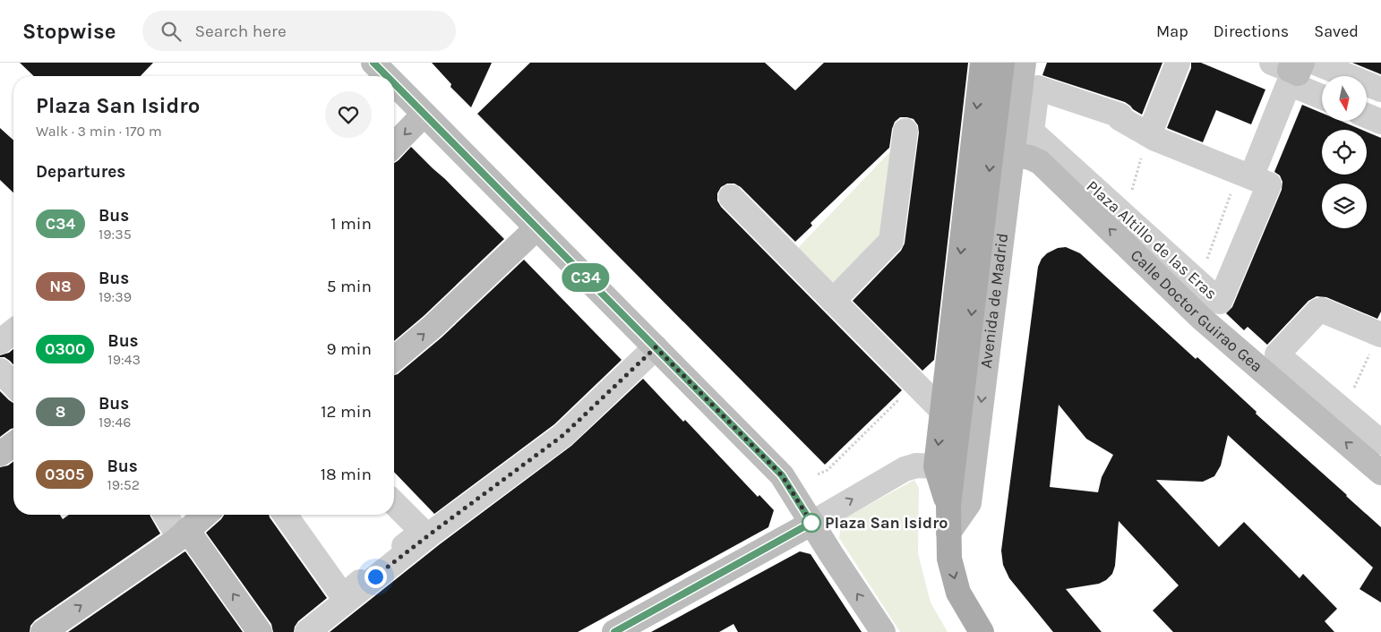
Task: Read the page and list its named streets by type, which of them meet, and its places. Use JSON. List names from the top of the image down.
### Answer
{
  "streets": {
    "main road": ["Avenida de Madrid"],
    "street": ["Plaza Altillo de las Eras", "Calle Doctor Guirao Gea"]
  },
  "crossings": [
    ["Avenida de Madrid", "Calle Doctor Guirao Gea"]
  ],
  "one_way": ["Avenida de Madrid", "Calle Doctor Guirao Gea"],
  "places": ["Plaza San Isidro"],
  "lines": ["bus line C34"],
  "north": "bottom",
  "page": {
    "header": "Stopwise",
    "search": "Search here",
    "nav": ["Map", "Directions", "Saved"],
    "on_map": "C34",
    "heading": [
      ["Plaza San Isidro", "Walk · 3 min · 170 m"],
      "Departures"
    ],
    "list": [
      {
        "mark": "C34",
        "name": "Bus",
        "note": "19:35",
        "value": "1 min"
      },
      {
        "mark": "N8",
        "name": "Bus",
        "note": "19:39",
        "value": "5 min"
      },
      {
        "mark": "0300",
        "name": "Bus",
        "note": "19:43",
        "value": "9 min"
      },
      {
        "mark": "8",
        "name": "Bus",
        "note": "19:46",
        "value": "12 min"
      },
      {
        "mark": "0305",
        "name": "Bus",
        "note": "19:52",
        "value": "18 min"
      }
    ]
  }
}
